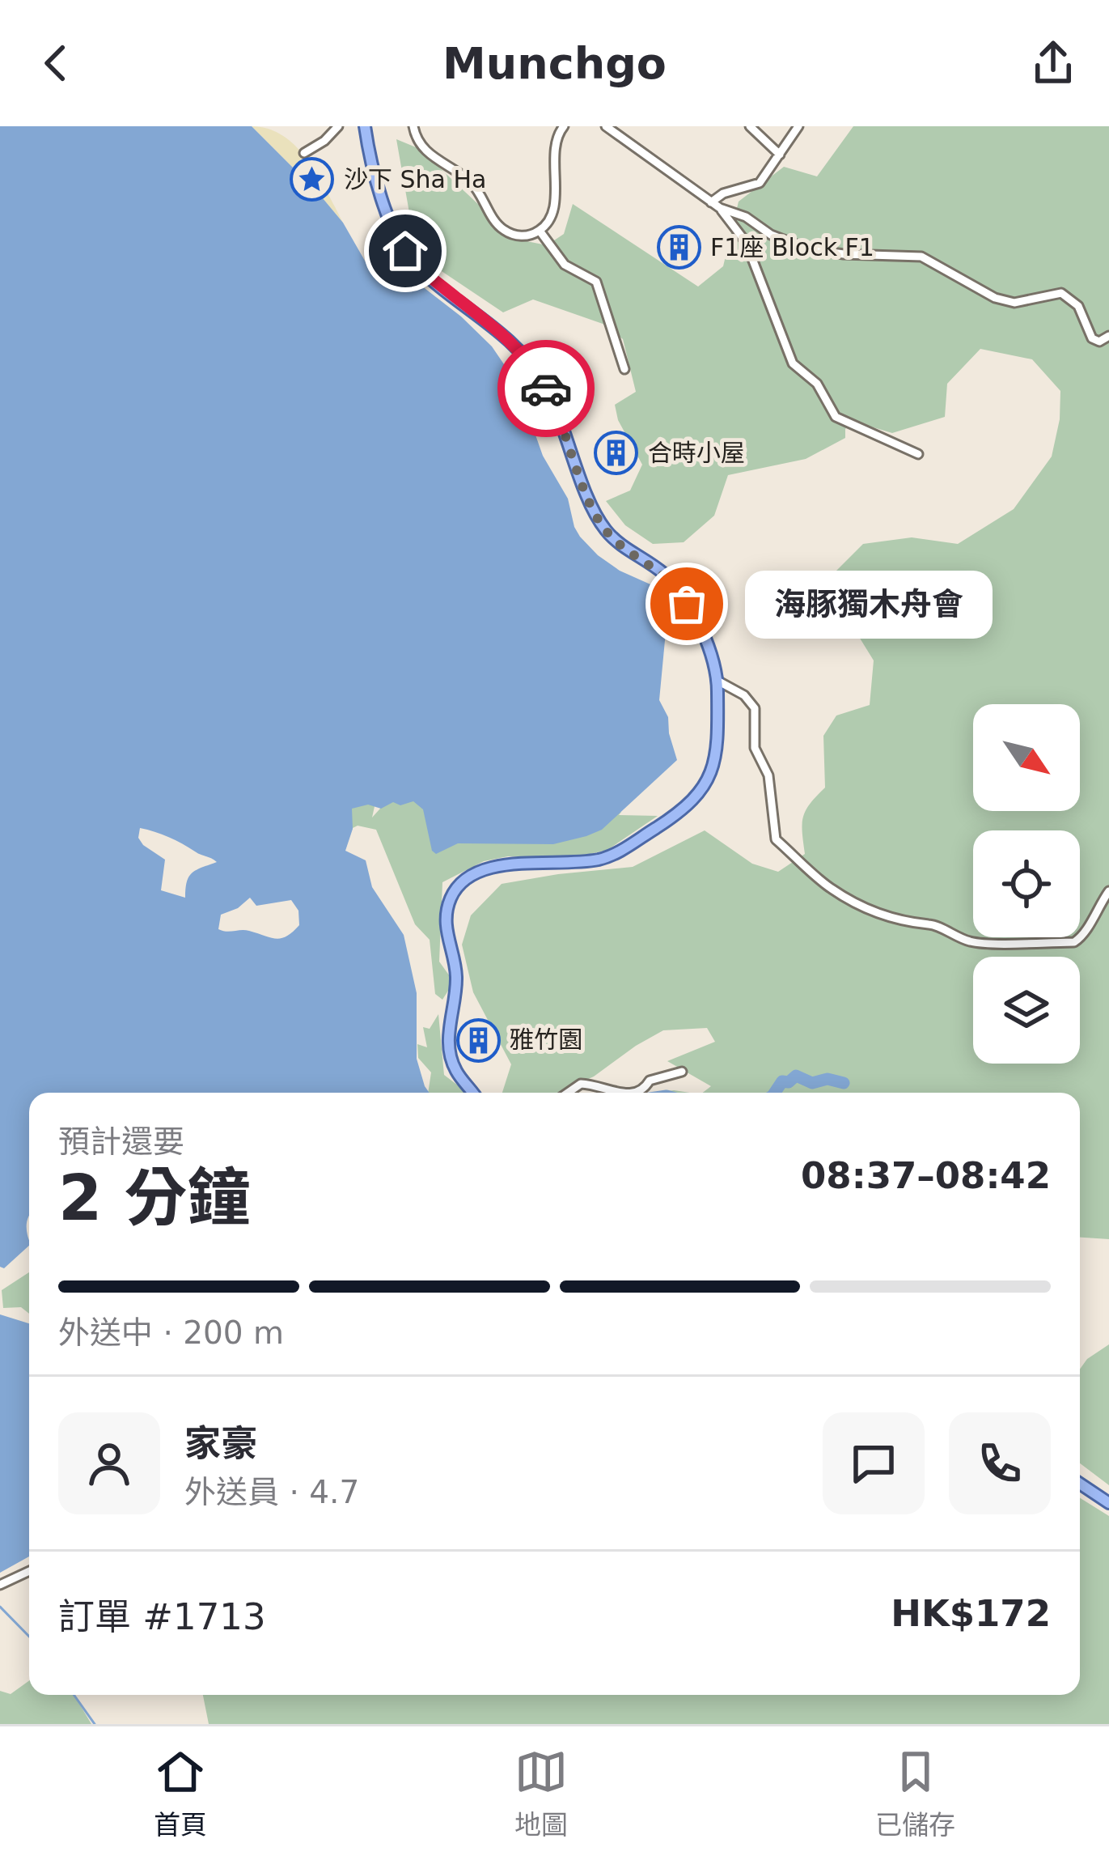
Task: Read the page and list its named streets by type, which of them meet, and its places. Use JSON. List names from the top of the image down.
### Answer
{
  "places": {
    "place": ["沙下 Sha Ha"],
    "building": ["F1座 Block F1", "合時小屋", "雅竹園"],
    "other": ["海豚獨木舟會"]
  },
  "north": "bottom right",
  "page": {
    "header": "Munchgo",
    "bubble": "海豚獨木舟會",
    "heading": ["2 分鐘", "預計還要", "08:37–08:42"],
    "panel": [
      "家豪",
      "外送員 · 4.7",
      "訂單 #1713",
      "HK$172"
    ],
    "bar": "外送中 · 200 m",
    "tabs": ["首頁", "地圖", "已儲存"]
  }
}
